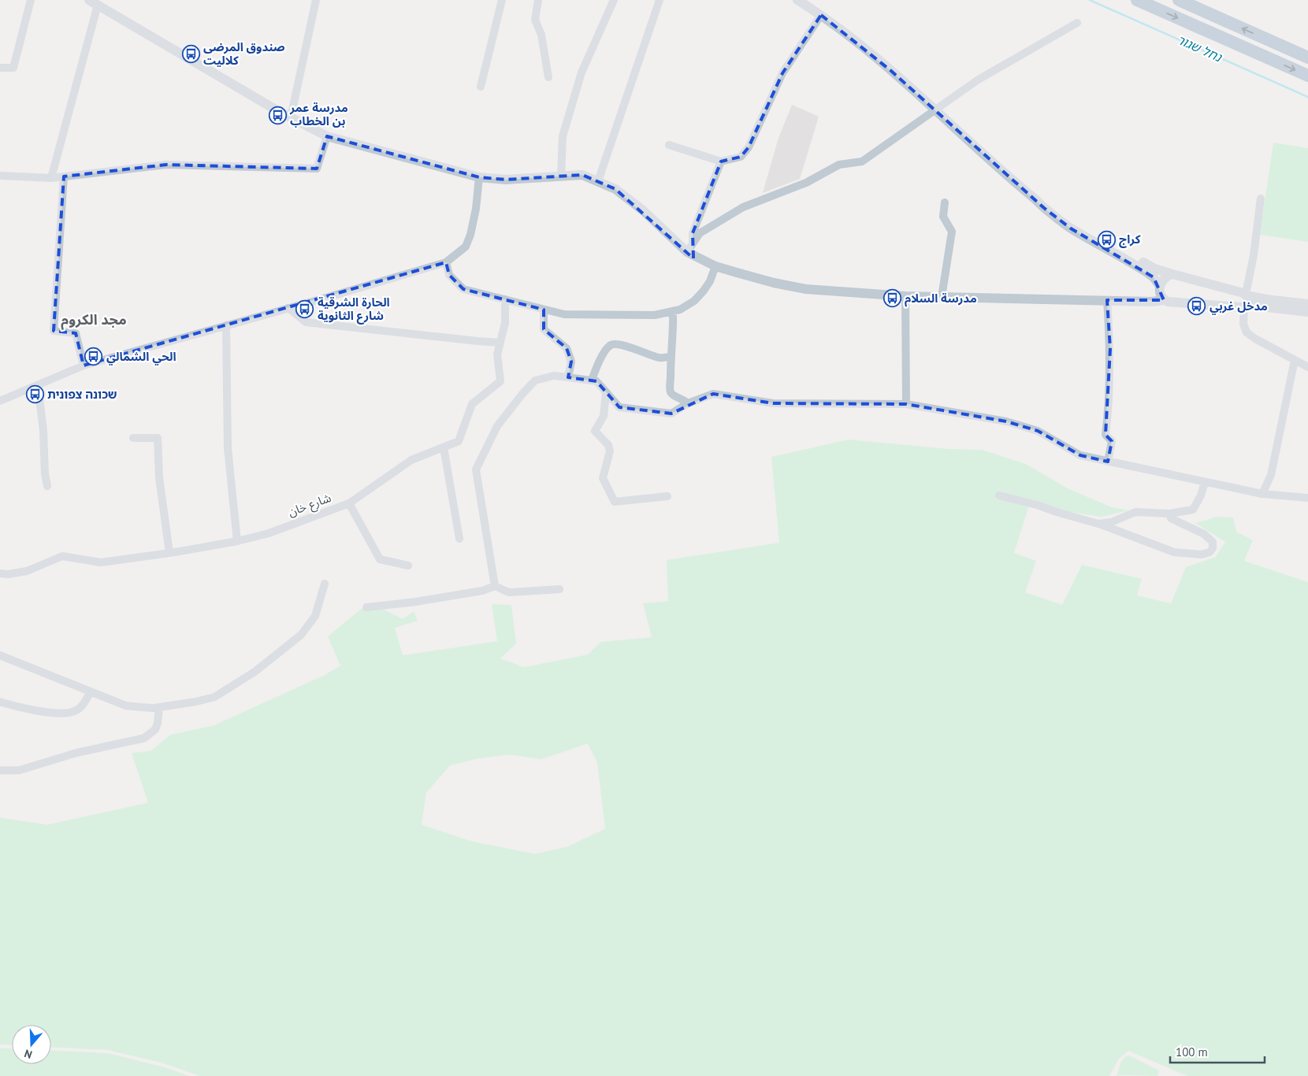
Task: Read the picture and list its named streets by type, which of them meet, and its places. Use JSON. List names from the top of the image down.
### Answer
{
  "streets": {
    "street": ["شارع خان"]
  },
  "districts": ["مجد الكروم"],
  "water": ["נחל שגור"],
  "places": {
    "bus stop": [
      "صندوق المرضى كلاليت",
      "مدرسة عمر بن الخطاب",
      "كراج",
      "مدرسة السلام",
      "مدخل غربي",
      "الحارة الشرقية شارع الثانوية",
      "الحي الشمالي",
      "שכונה צפונית"
    ]
  },
  "scale_bar": "100 m",
  "north": "bottom"
}
